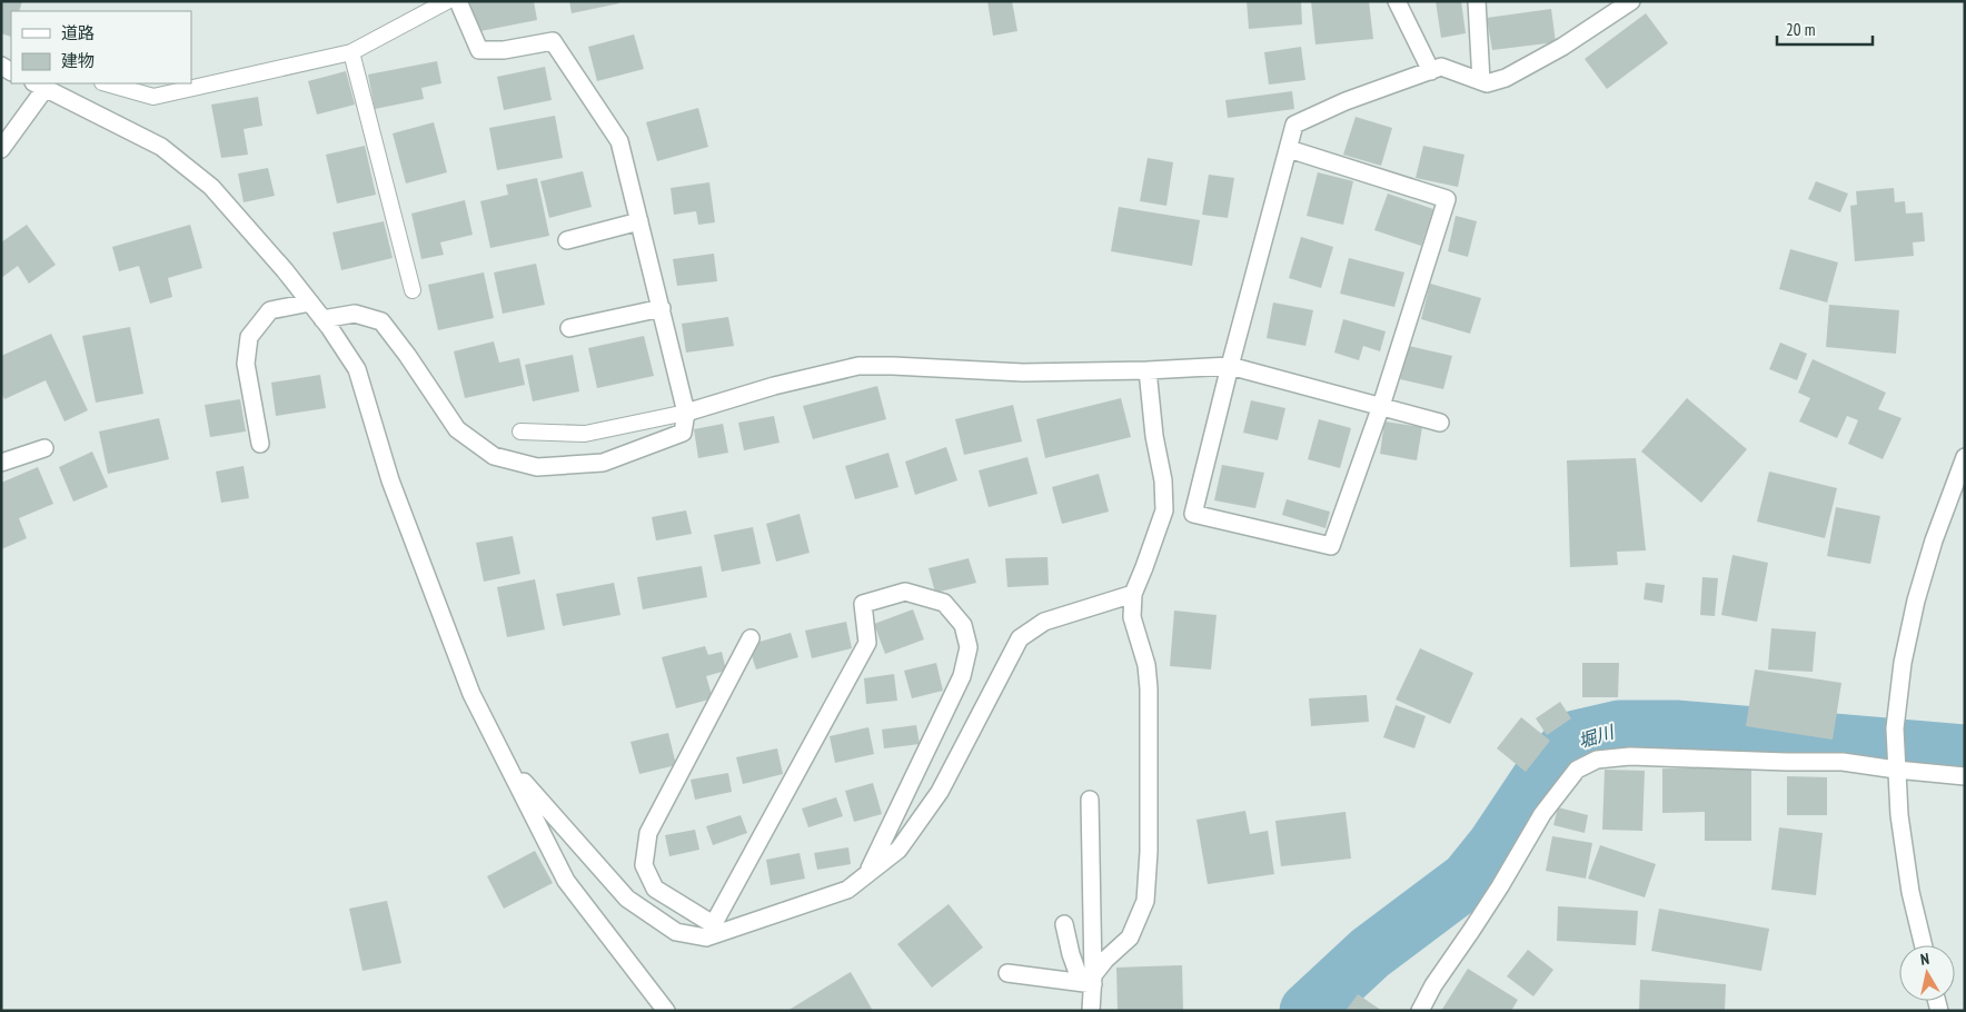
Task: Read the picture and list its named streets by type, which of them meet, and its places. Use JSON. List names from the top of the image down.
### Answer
{
  "water": ["堀川"],
  "legend": ["道路", "建物"],
  "scale_bar": "20 m",
  "north": "top"
}
